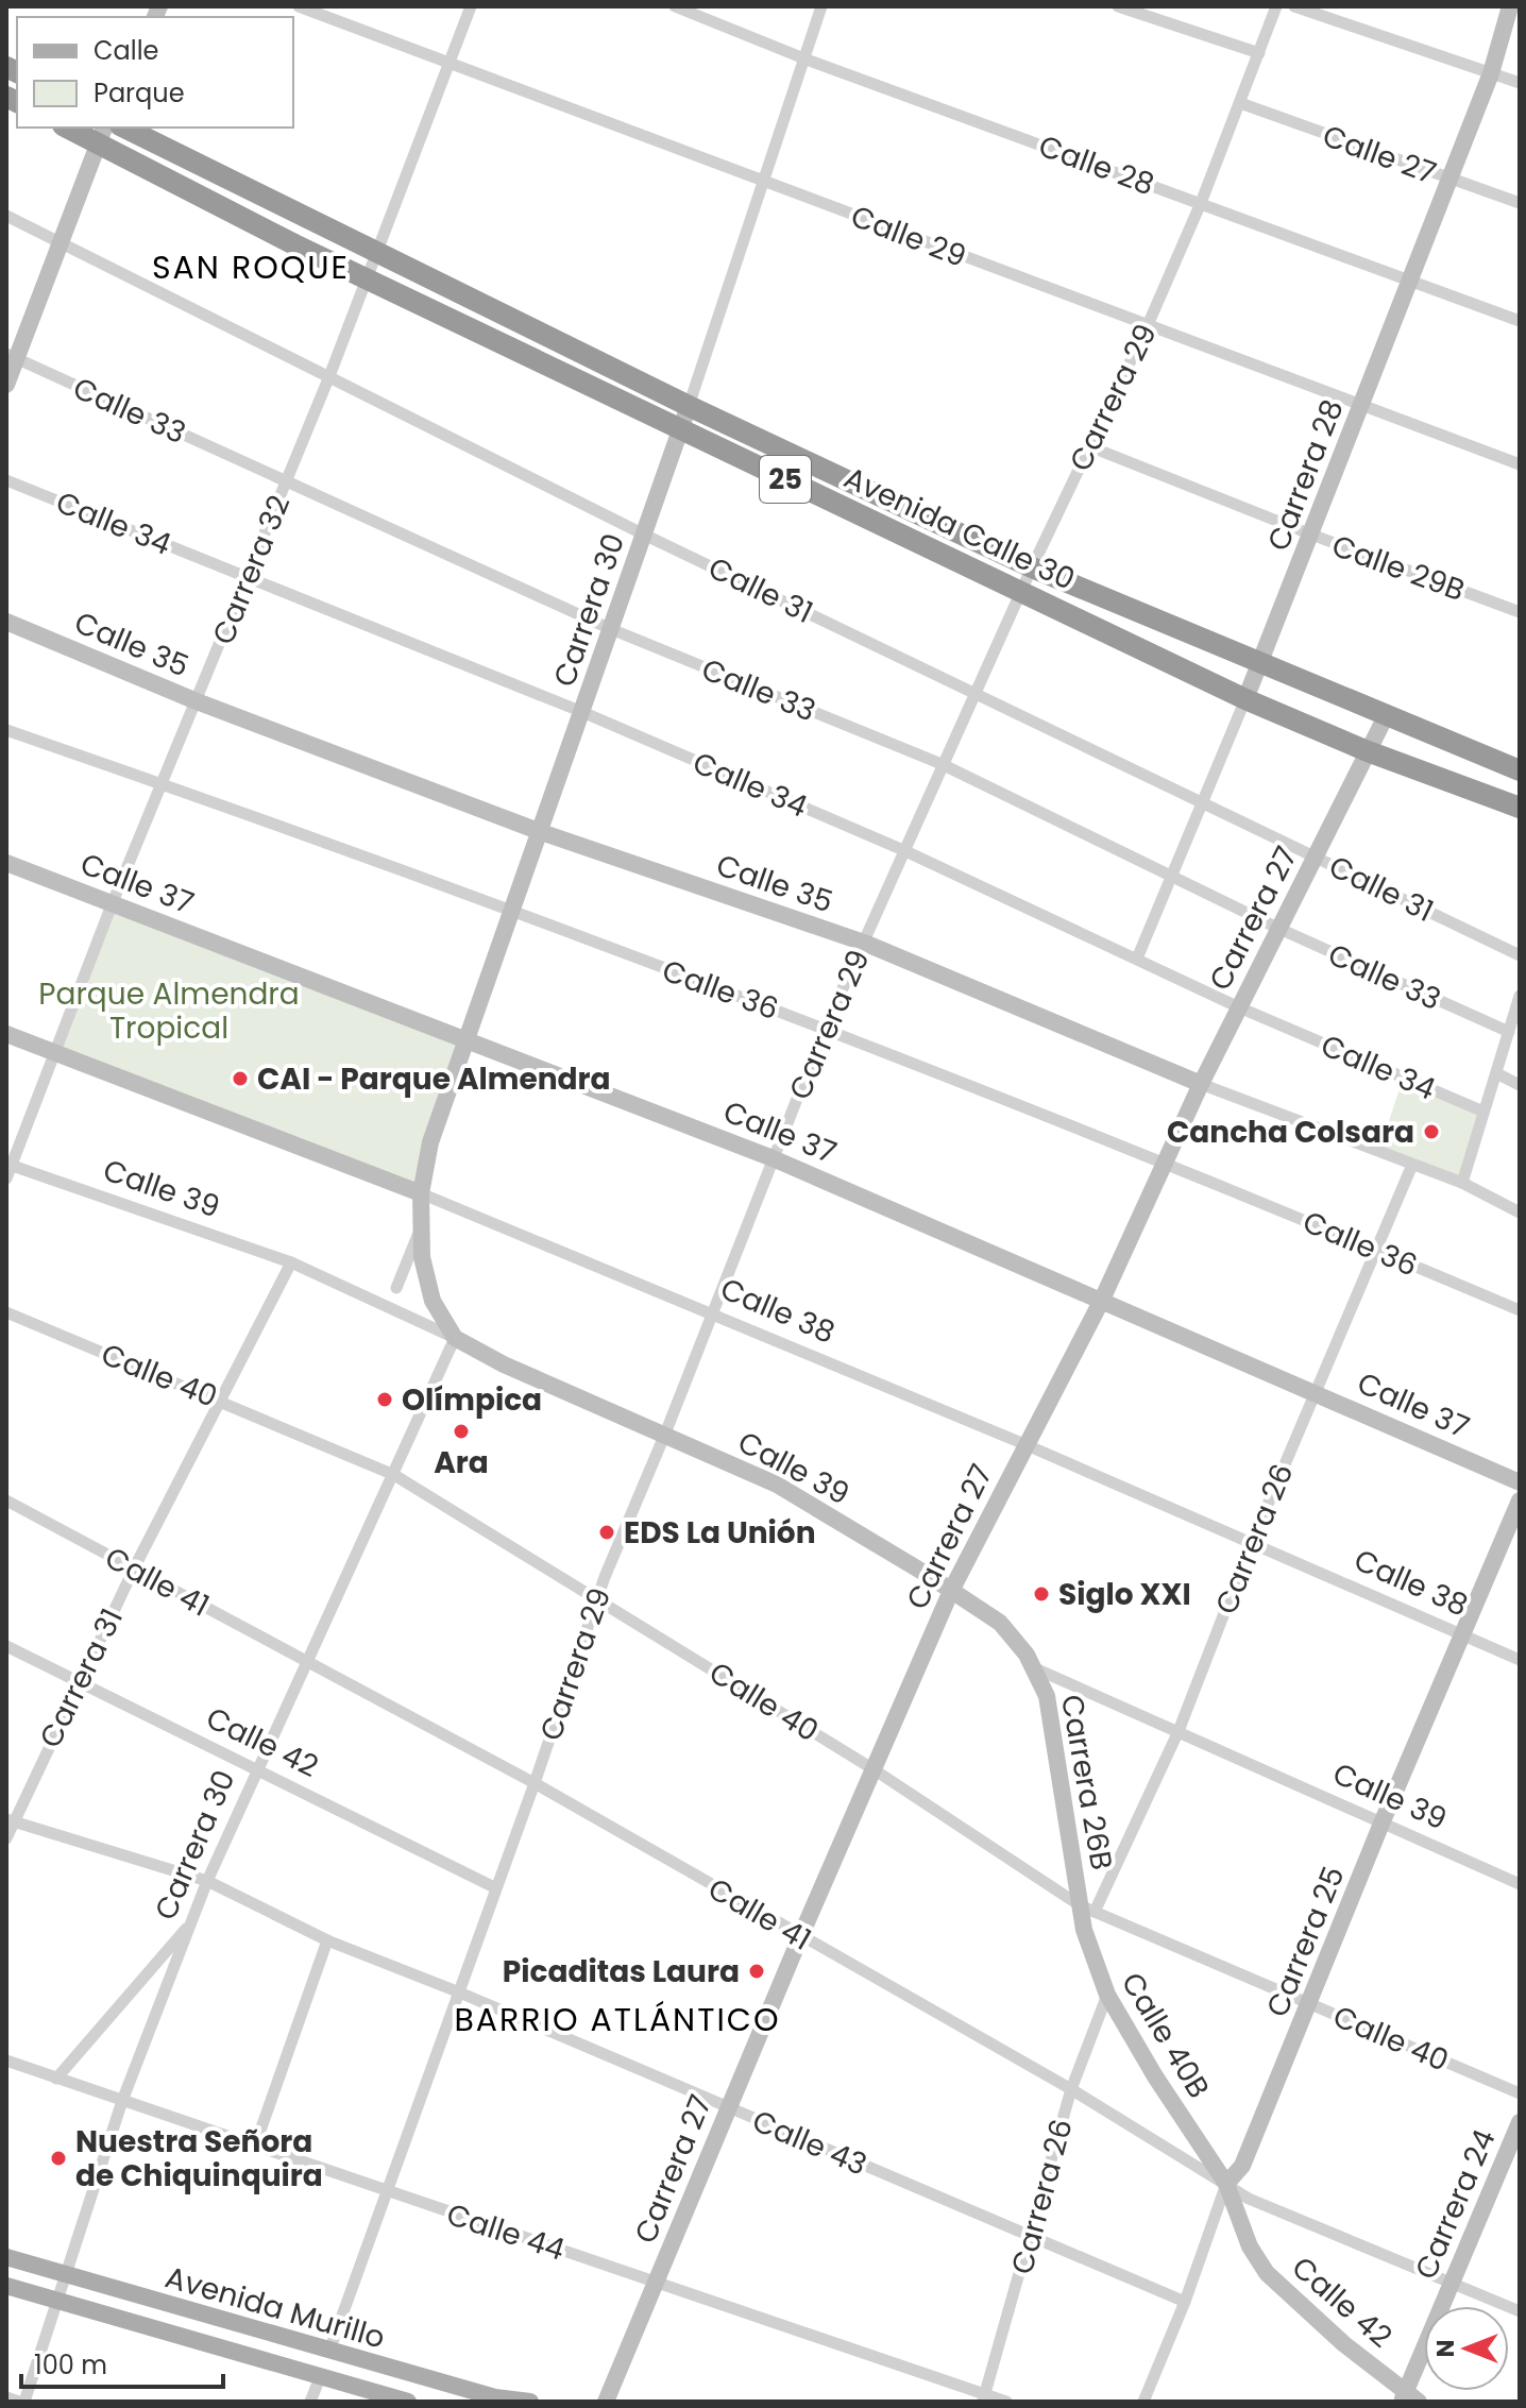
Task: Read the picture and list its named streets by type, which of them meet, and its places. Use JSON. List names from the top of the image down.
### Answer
{
  "streets": {
    "highway": ["25", "Avenida Calle 30"],
    "main road": ["Avenida Murillo"],
    "street": [
      "Calle 27",
      "Calle 28",
      "Calle 29",
      "Carrera 29",
      "Calle 33",
      "Carrera 28",
      "Calle 34",
      "Calle 29B",
      "Carrera 32",
      "Calle 31",
      "Carrera 30",
      "Calle 35",
      "Calle 37",
      "Carrera 27",
      "Calle 36",
      "Calle 39",
      "Calle 38",
      "Calle 40",
      "Carrera 26",
      "Calle 41",
      "Carrera 31",
      "Calle 42",
      "Carrera 26B",
      "Carrera 25",
      "Calle 40B",
      "Calle 43",
      "Carrera 24",
      "Calle 44"
    ]
  },
  "crossings": [
    ["Calle 27", "Carrera 29"],
    ["Calle 27", "Carrera 28"],
    ["Calle 28", "Carrera 29"],
    ["Calle 28", "Carrera 28"],
    ["Calle 28", "Carrera 30"],
    ["Calle 29", "Carrera 29"],
    ["Calle 29", "Carrera 28"],
    ["Calle 29", "Carrera 32"],
    ["Calle 29", "Carrera 30"],
    ["Carrera 29", "Calle 33"],
    ["Carrera 29", "Calle 34"],
    ["Carrera 29", "Avenida Calle 30"],
    ["Carrera 29", "Calle 29B"],
    ["Carrera 29", "Calle 31"],
    ["Carrera 29", "Calle 35"],
    ["Carrera 29", "Calle 37"],
    ["Carrera 29", "Calle 36"],
    ["Carrera 29", "Calle 39"],
    ["Carrera 29", "Calle 38"],
    ["Carrera 29", "Calle 40"],
    ["Carrera 29", "Calle 41"],
    ["Carrera 29", "Calle 42"],
    ["Carrera 29", "Calle 43"],
    ["Carrera 29", "Calle 44"],
    ["Carrera 29", "Avenida Murillo"],
    ["Calle 33", "Carrera 28"],
    ["Calle 33", "Carrera 32"],
    ["Calle 33", "Carrera 30"],
    ["Calle 33", "Carrera 27"],
    ["Carrera 28", "Calle 34"],
    ["Carrera 28", "Avenida Calle 30"],
    ["Carrera 28", "Calle 29B"],
    ["Carrera 28", "Calle 31"],
    ["Calle 34", "Carrera 32"],
    ["Calle 34", "Carrera 30"],
    ["Calle 34", "Carrera 27"],
    ["Avenida Calle 30", "Carrera 32"],
    ["Avenida Calle 30", "Carrera 30"],
    ["Avenida Calle 30", "Carrera 27"],
    ["Carrera 32", "Calle 31"],
    ["Carrera 32", "Calle 35"],
    ["Carrera 32", "Calle 37"],
    ["Carrera 32", "Calle 36"],
    ["Carrera 32", "Calle 39"],
    ["Carrera 32", "Calle 38"],
    ["Calle 31", "Carrera 30"],
    ["Calle 31", "Carrera 27"],
    ["Carrera 30", "Calle 35"],
    ["Carrera 30", "Calle 37"],
    ["Carrera 30", "Calle 36"],
    ["Carrera 30", "Calle 39"],
    ["Carrera 30", "Calle 38"],
    ["Carrera 30", "Calle 40"],
    ["Carrera 30", "Calle 41"],
    ["Carrera 30", "Calle 42"],
    ["Carrera 30", "Calle 43"],
    ["Carrera 30", "Calle 44"],
    ["Carrera 30", "Avenida Murillo"],
    ["Calle 35", "Carrera 27"],
    ["Calle 35", "Carrera 26"],
    ["Calle 37", "Carrera 27"],
    ["Calle 37", "Carrera 26"],
    ["Carrera 27", "Calle 36"],
    ["Carrera 27", "Calle 39"],
    ["Carrera 27", "Calle 38"],
    ["Carrera 27", "Calle 40"],
    ["Carrera 27", "Calle 41"],
    ["Carrera 27", "Calle 43"],
    ["Carrera 27", "Calle 44"],
    ["Calle 36", "Carrera 26"],
    ["Calle 39", "Carrera 26"],
    ["Calle 39", "Carrera 31"],
    ["Calle 39", "Carrera 26B"],
    ["Calle 39", "Carrera 25"],
    ["Calle 38", "Carrera 26"],
    ["Calle 38", "Carrera 25"],
    ["Calle 40", "Carrera 26"],
    ["Calle 40", "Carrera 31"],
    ["Calle 40", "Carrera 26B"],
    ["Calle 40", "Carrera 25"],
    ["Calle 40", "Calle 40B"],
    ["Carrera 26", "Calle 41"],
    ["Carrera 26", "Carrera 26B"],
    ["Carrera 26", "Calle 40B"],
    ["Carrera 26", "Calle 43"],
    ["Carrera 26", "Calle 44"],
    ["Calle 41", "Carrera 31"],
    ["Calle 41", "Calle 42"],
    ["Calle 41", "Carrera 25"],
    ["Calle 41", "Calle 40B"],
    ["Calle 41", "Carrera 24"],
    ["Carrera 31", "Calle 42"],
    ["Carrera 31", "Calle 43"],
    ["Calle 42", "Carrera 25"],
    ["Calle 42", "Calle 40B"],
    ["Calle 42", "Carrera 24"],
    ["Carrera 26B", "Calle 40B"],
    ["Carrera 25", "Calle 40B"],
    ["Carrera 25", "Calle 43"]
  ],
  "districts": ["SAN ROQUE", "BARRIO ATLÁNTICO"],
  "parks": ["Parque Almendra Tropical"],
  "places": [
    "CAI - Parque Almendra",
    "Cancha Colsara",
    "Olímpica",
    "Ara",
    "EDS La Unión",
    "Siglo XXI",
    "Picaditas Laura",
    "Nuestra Señora de Chiquinquira"
  ],
  "legend": ["Calle", "Parque"],
  "scale_bar": "100 m",
  "north": "left"
}
